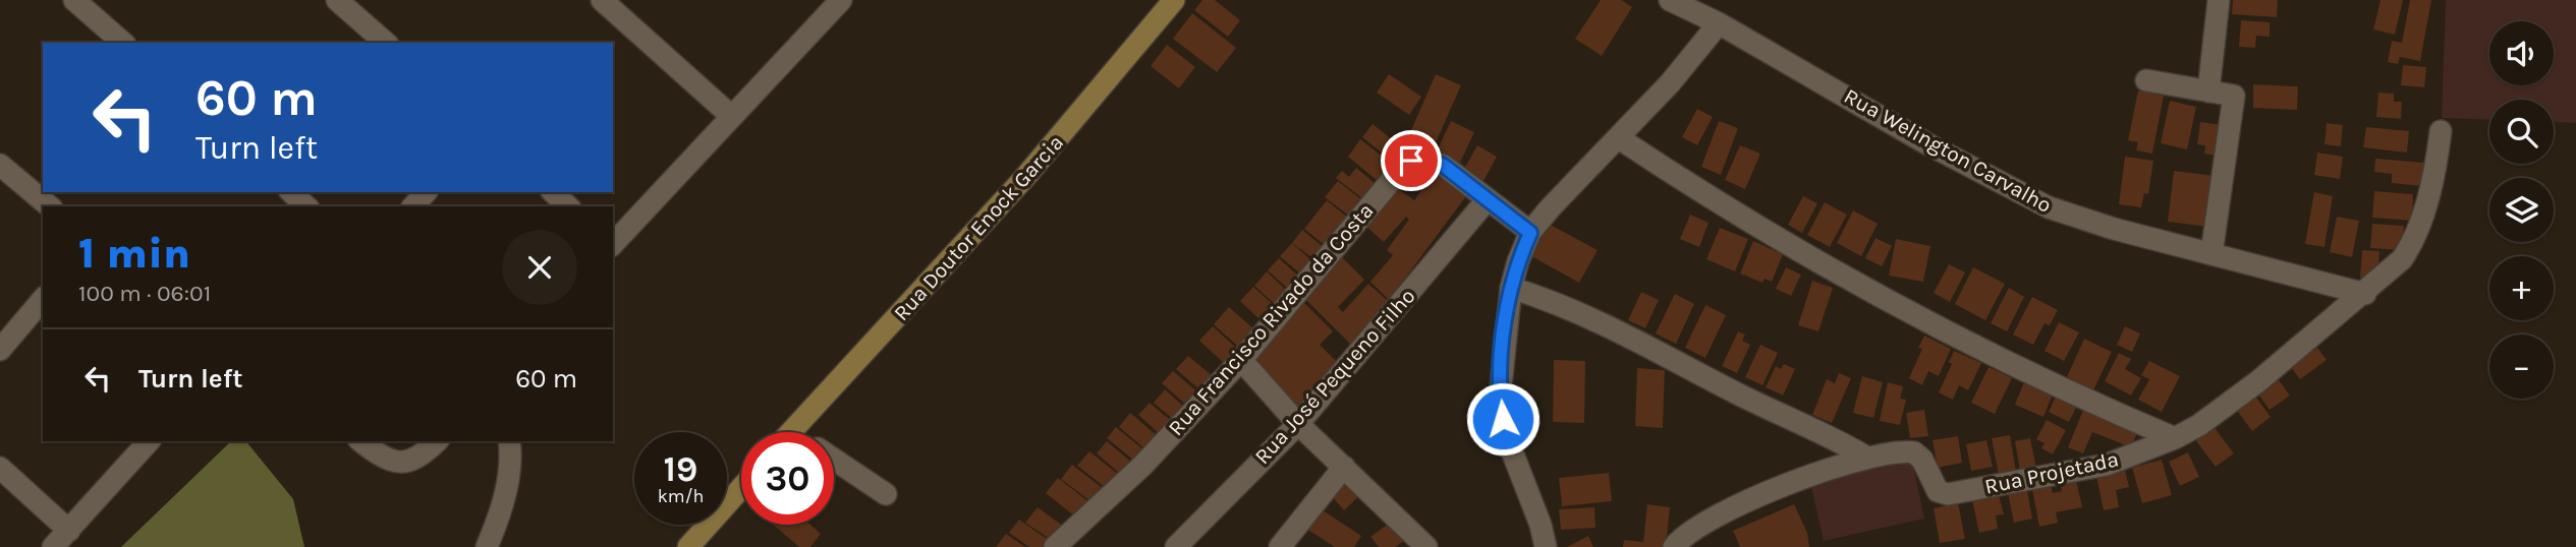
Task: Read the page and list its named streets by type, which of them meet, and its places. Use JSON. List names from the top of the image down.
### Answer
{
  "streets": {
    "street": [
      "Rua Welington Carvalho",
      "Rua Doutor Enock Garcia",
      "Rua Francisco Rivado da Costa",
      "Rua José Pequeno Filho",
      "Rua Projetada"
    ]
  },
  "crossings": [
    ["Rua Welington Carvalho", "Rua Projetada"],
    ["Rua Francisco Rivado da Costa", "Rua José Pequeno Filho"]
  ],
  "page": {
    "map_buttons": ["+", "−"],
    "turn": ["60 m", "Turn left"],
    "heading": ["1 min", "100 m · 06:01"],
    "list": [
      {
        "name": "Turn left",
        "value": "60 m"
      }
    ],
    "speed": "19 km/h",
    "limit": "30"
  }
}
